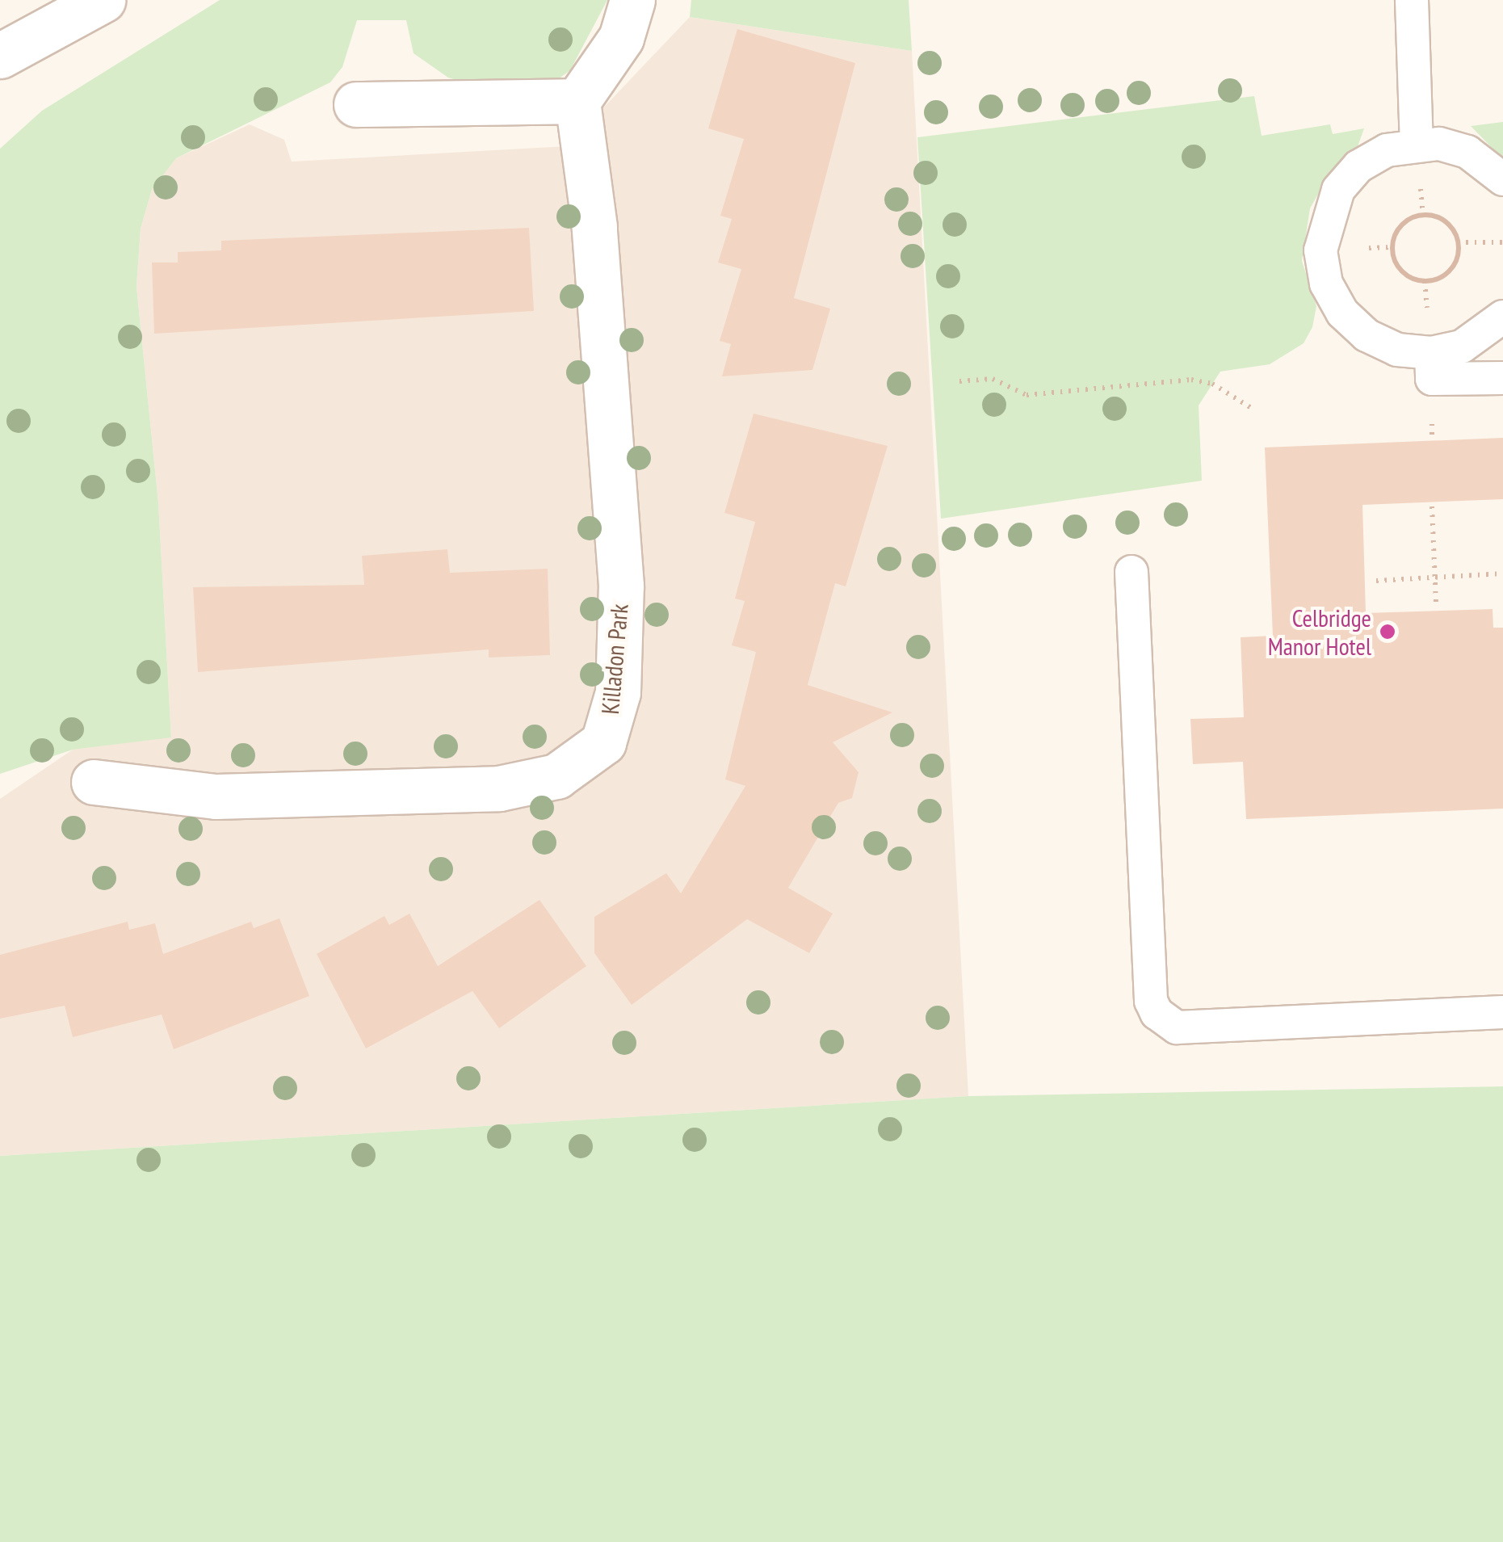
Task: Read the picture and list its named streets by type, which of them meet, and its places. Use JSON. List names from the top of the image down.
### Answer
{
  "streets": {
    "street": ["Killadon Park"]
  },
  "places": ["Celbridge Manor Hotel"]
}
